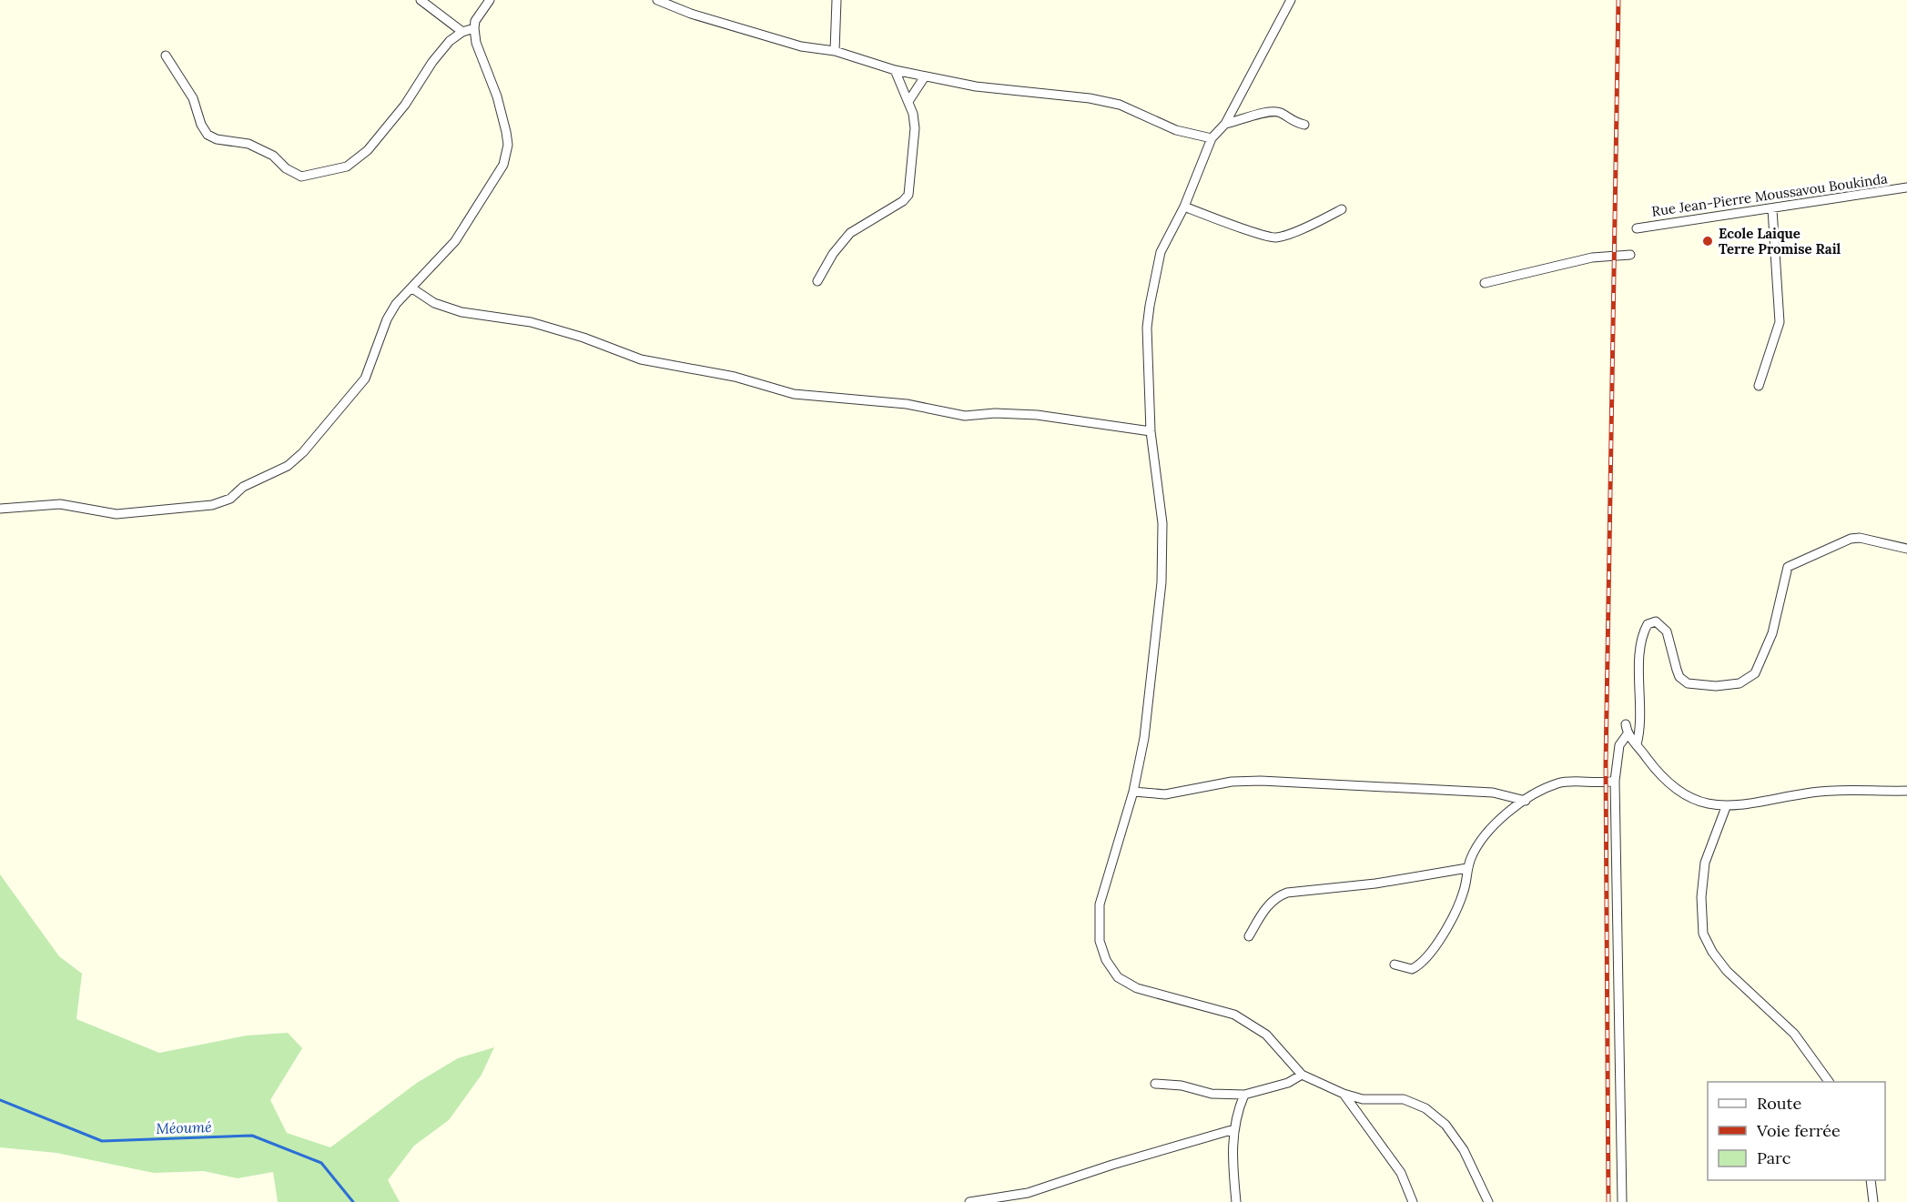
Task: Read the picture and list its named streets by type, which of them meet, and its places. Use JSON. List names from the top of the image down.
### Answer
{
  "streets": {
    "street": ["Rue Jean-Pierre Moussavou Boukinda"]
  },
  "water": ["Méoumé"],
  "places": ["Ecole Laique Terre Promise Rail"],
  "legend": ["Route", "Voie ferrée", "Parc"]
}
